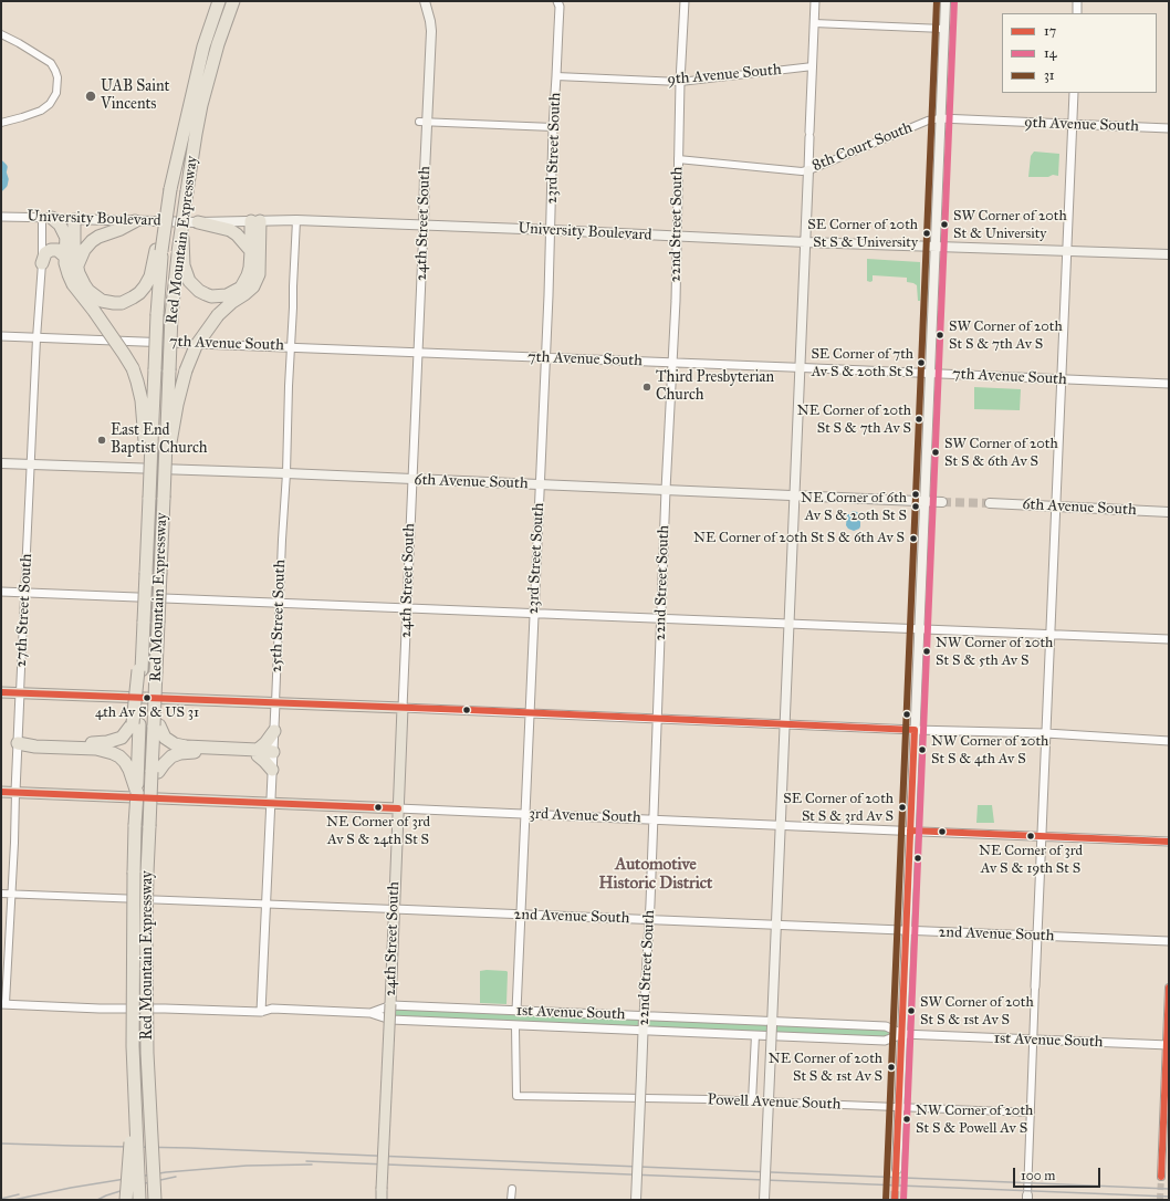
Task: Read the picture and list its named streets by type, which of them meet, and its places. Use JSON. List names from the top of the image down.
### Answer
{
  "streets": {
    "highway": ["Red Mountain Expressway"],
    "main road": [
      "University Boulevard",
      "24th Street South",
      "22nd Street South",
      "6th Avenue South",
      "3rd Avenue South"
    ],
    "street": [
      "9th Avenue South",
      "8th Court South",
      "23rd Street South",
      "7th Avenue South",
      "27th Street South",
      "25th Street South",
      "2nd Avenue South",
      "1st Avenue South",
      "Powell Avenue South"
    ]
  },
  "crossings": [
    ["9th Avenue South", "8th Court South"],
    ["9th Avenue South", "23rd Street South"],
    ["9th Avenue South", "22nd Street South"],
    ["8th Court South", "22nd Street South"],
    ["23rd Street South", "University Boulevard"],
    ["23rd Street South", "7th Avenue South"],
    ["23rd Street South", "6th Avenue South"],
    ["23rd Street South", "3rd Avenue South"],
    ["23rd Street South", "2nd Avenue South"],
    ["23rd Street South", "1st Avenue South"],
    ["University Boulevard", "24th Street South"],
    ["University Boulevard", "22nd Street South"],
    ["University Boulevard", "27th Street South"],
    ["University Boulevard", "25th Street South"],
    ["24th Street South", "7th Avenue South"],
    ["24th Street South", "6th Avenue South"],
    ["24th Street South", "3rd Avenue South"],
    ["24th Street South", "2nd Avenue South"],
    ["22nd Street South", "7th Avenue South"],
    ["22nd Street South", "6th Avenue South"],
    ["22nd Street South", "3rd Avenue South"],
    ["22nd Street South", "2nd Avenue South"],
    ["22nd Street South", "1st Avenue South"],
    ["7th Avenue South", "27th Street South"],
    ["7th Avenue South", "25th Street South"],
    ["6th Avenue South", "27th Street South"],
    ["6th Avenue South", "25th Street South"],
    ["27th Street South", "3rd Avenue South"],
    ["27th Street South", "2nd Avenue South"],
    ["27th Street South", "1st Avenue South"],
    ["25th Street South", "3rd Avenue South"],
    ["25th Street South", "2nd Avenue South"],
    ["25th Street South", "1st Avenue South"],
    ["1st Avenue South", "Powell Avenue South"]
  ],
  "districts": ["Automotive Historic District"],
  "places": [
    "UAB Saint Vincents",
    "SW Corner of 20th St & University",
    "SE Corner of 20th St S & University",
    "SW Corner of 20th St S & 7th Av S",
    "SE Corner of 7th Av S & 20th St S",
    "Third Presbyterian Church",
    "NE Corner of 20th St S & 7th Av S",
    "East End Baptist Church",
    "SW Corner of 20th St S & 6th Av S",
    "NE Corner of 6th Av S & 20th St S",
    "NE Corner of 20th St S & 6th Av S",
    "NW Corner of 20th St S & 5th Av S",
    "4th Av S & US 31",
    "NW Corner of 20th St S & 4th Av S",
    "NE Corner of 3rd Av S & 24th St S",
    "SE Corner of 20th St S & 3rd Av S",
    "NE Corner of 3rd Av S & 19th St S",
    "SW Corner of 20th St S & 1st Av S",
    "NE Corner of 20th St S & 1st Av S",
    "NW Corner of 20th St S & Powell Av S"
  ],
  "lines": ["transit line 14", "transit line 31", "transit line 17"],
  "legend": ["17", "14", "31"],
  "scale_bar": "100 m"
}
